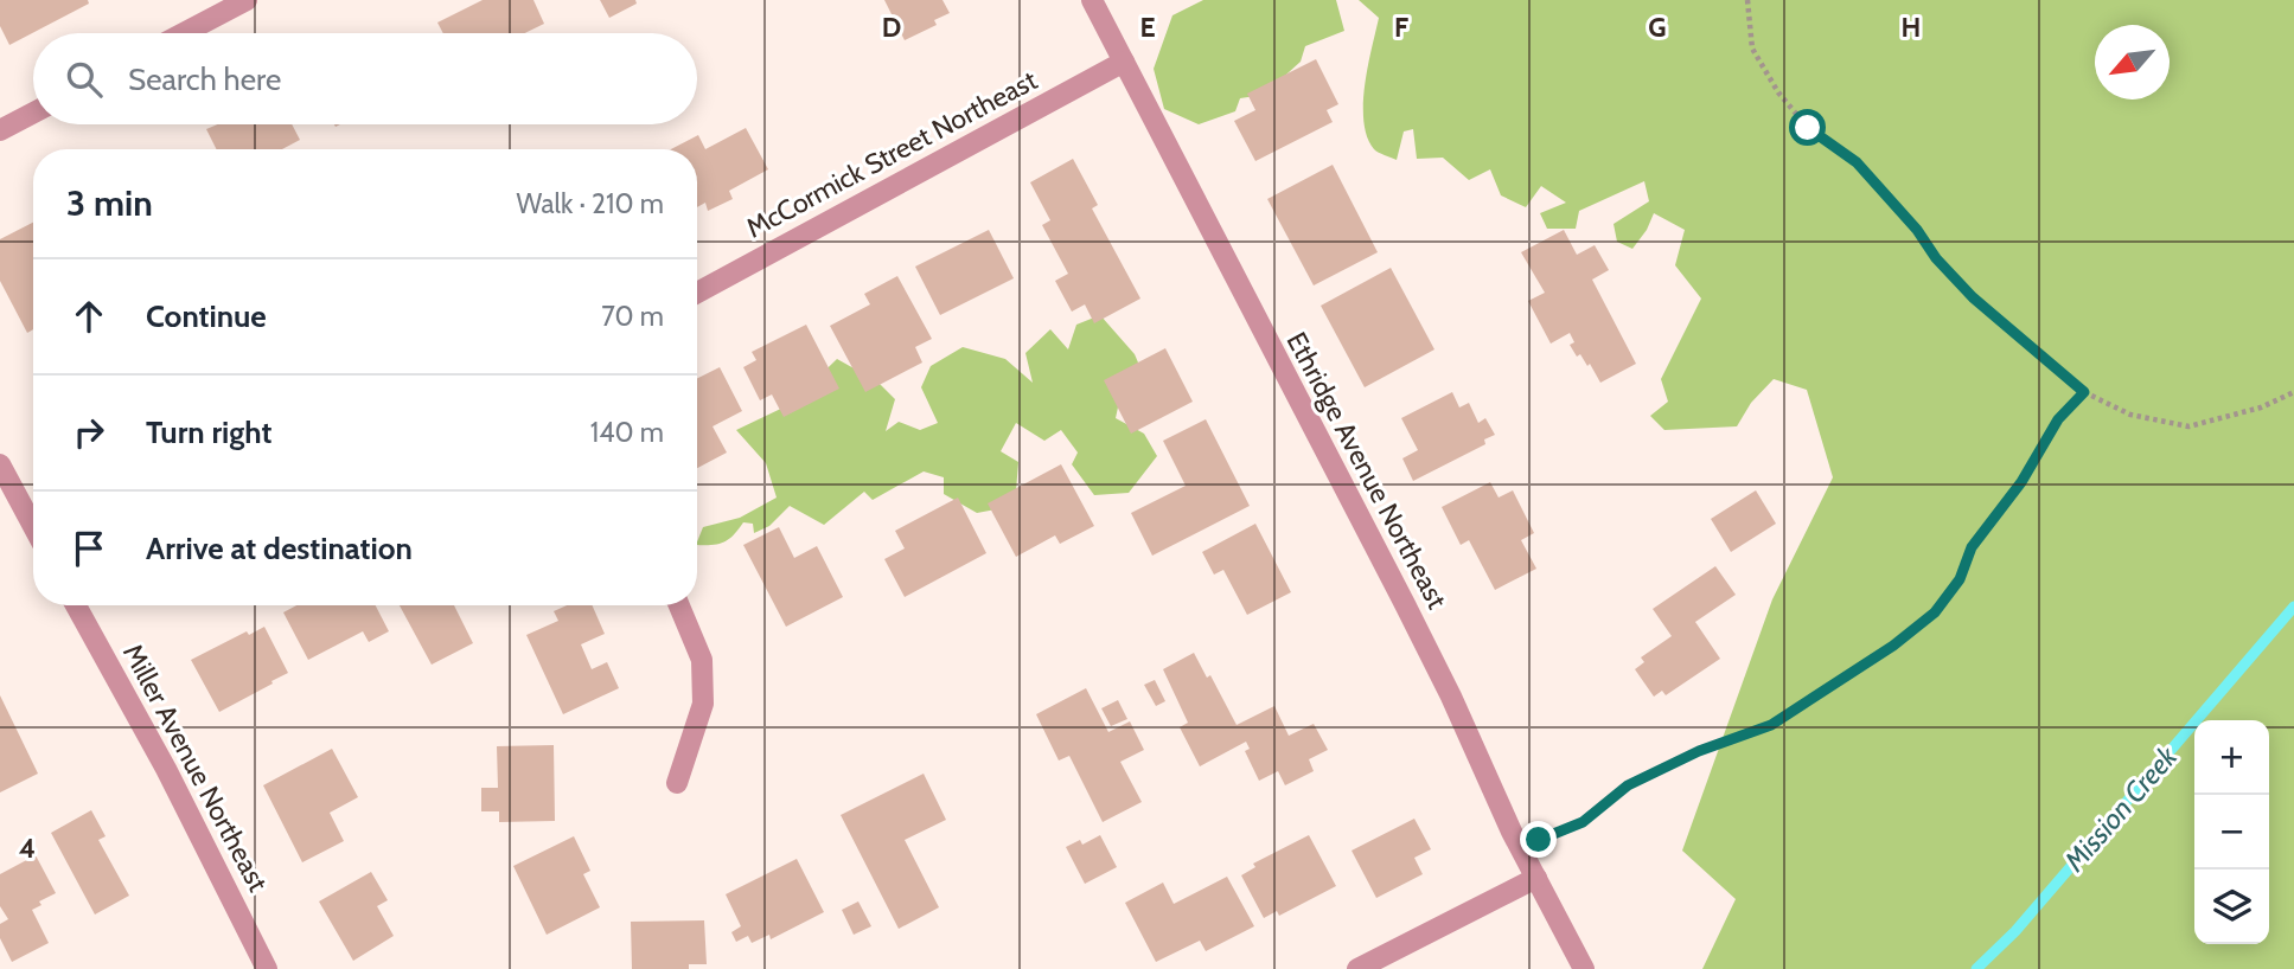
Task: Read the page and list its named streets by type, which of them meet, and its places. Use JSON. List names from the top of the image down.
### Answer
{
  "streets": {
    "street": ["McCormick Street Northeast", "Ethridge Avenue Northeast", "Miller Avenue Northeast"]
  },
  "crossings": [
    ["McCormick Street Northeast", "Ethridge Avenue Northeast"]
  ],
  "water": ["Mission Creek"],
  "north": "bottom left",
  "page": {
    "search": "Search here",
    "heading": ["3 min", "Walk · 210 m"],
    "list": [
      ["Continue", "70 m"],
      ["Turn right", "140 m"],
      "Arrive at destination"
    ],
    "map_buttons": ["+", "−"]
  },
  "grid": {
    "columns": [
      "D",
      "E",
      "F",
      "G",
      "H"
    ],
    "rows": ["4"]
  }
}
